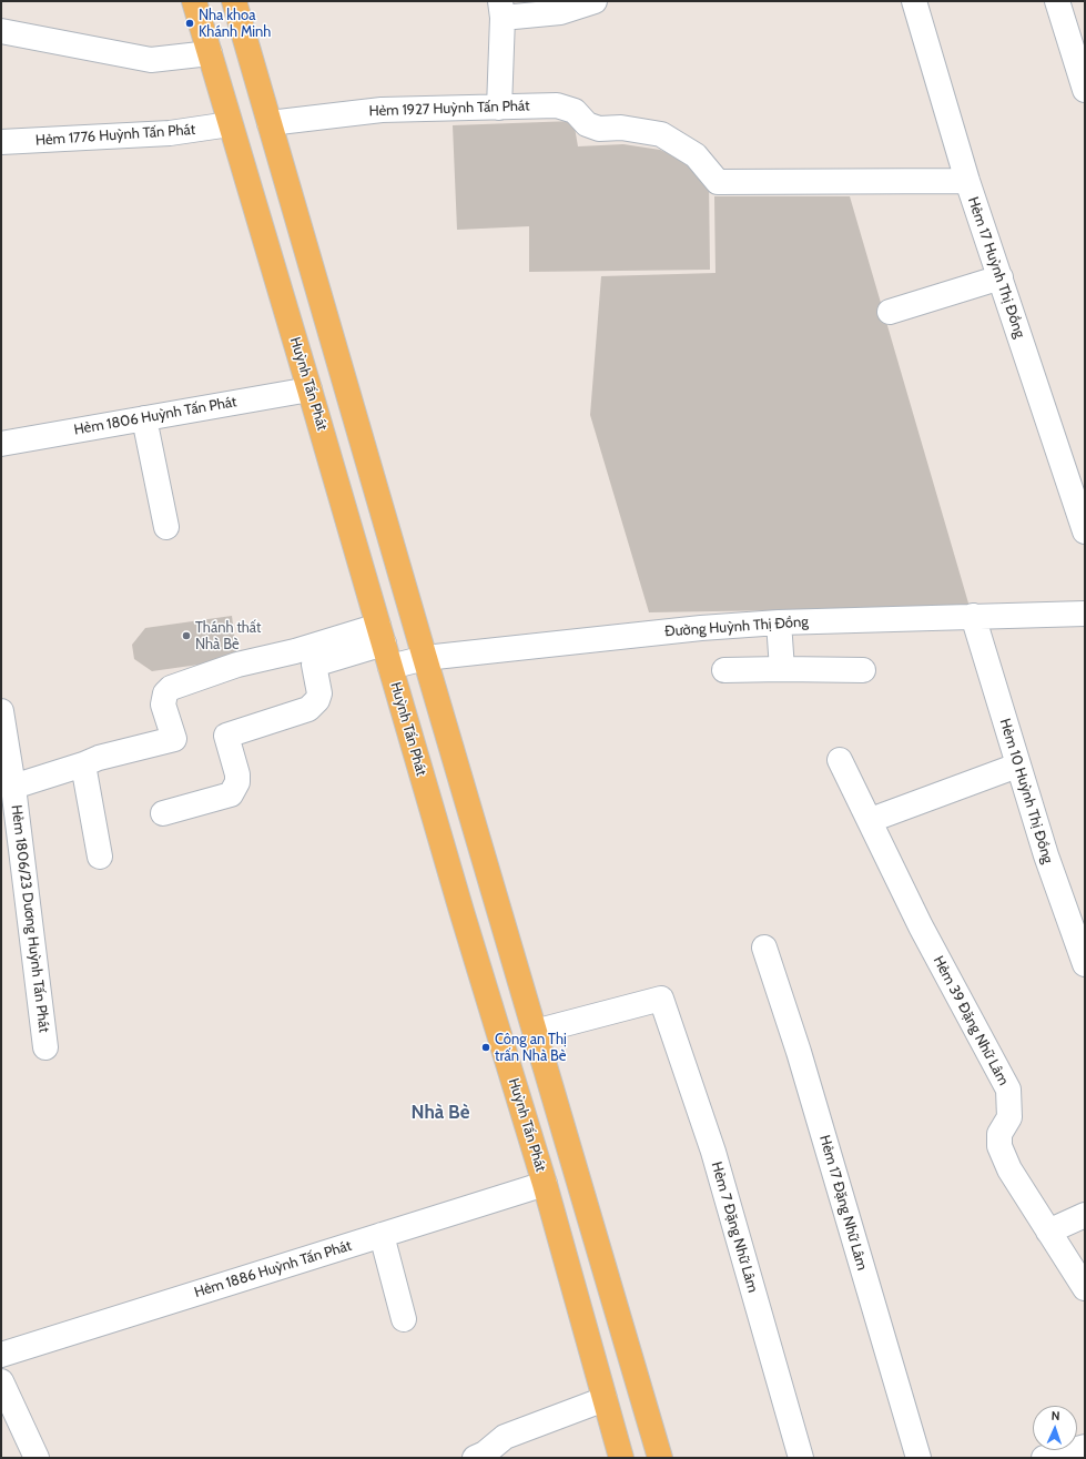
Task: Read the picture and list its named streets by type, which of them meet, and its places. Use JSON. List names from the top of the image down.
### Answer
{
  "streets": {
    "main road": ["Huỳnh Tấn Phát"],
    "street": [
      "Hẻm 1927 Huỳnh Tấn Phát",
      "Hẻm 1776 Huỳnh Tấn Phát",
      "Hẻm 17 Huỳnh Thị Đồng",
      "Hẻm 1806 Huỳnh Tấn Phát",
      "Đường Huỳnh Thị Đồng",
      "Hẻm 10 Huỳnh Thị Đồng",
      "Hẻm 1806/23 Dương Huỳnh Tấn Phát",
      "Hẻm 39 Đặng Nhữ Lâm",
      "Hẻm 17 Đặng Nhữ Lâm",
      "Hẻm 7 Đặng Nhữ Lâm",
      "Hẻm 1886 Huỳnh Tấn Phát"
    ]
  },
  "crossings": [
    ["Hẻm 1927 Huỳnh Tấn Phát", "Hẻm 17 Huỳnh Thị Đồng"],
    ["Hẻm 1776 Huỳnh Tấn Phát", "Huỳnh Tấn Phát"],
    ["Huỳnh Tấn Phát", "Hẻm 1806 Huỳnh Tấn Phát"],
    ["Huỳnh Tấn Phát", "Đường Huỳnh Thị Đồng"],
    ["Huỳnh Tấn Phát", "Hẻm 1886 Huỳnh Tấn Phát"],
    ["Đường Huỳnh Thị Đồng", "Hẻm 10 Huỳnh Thị Đồng"]
  ],
  "districts": ["Nhà Bè"],
  "places": ["Nha khoa Khánh Minh", "Thánh thất Nhà Bè", "Công an Thị trấn Nhà Bè"],
  "north": "top"
}
